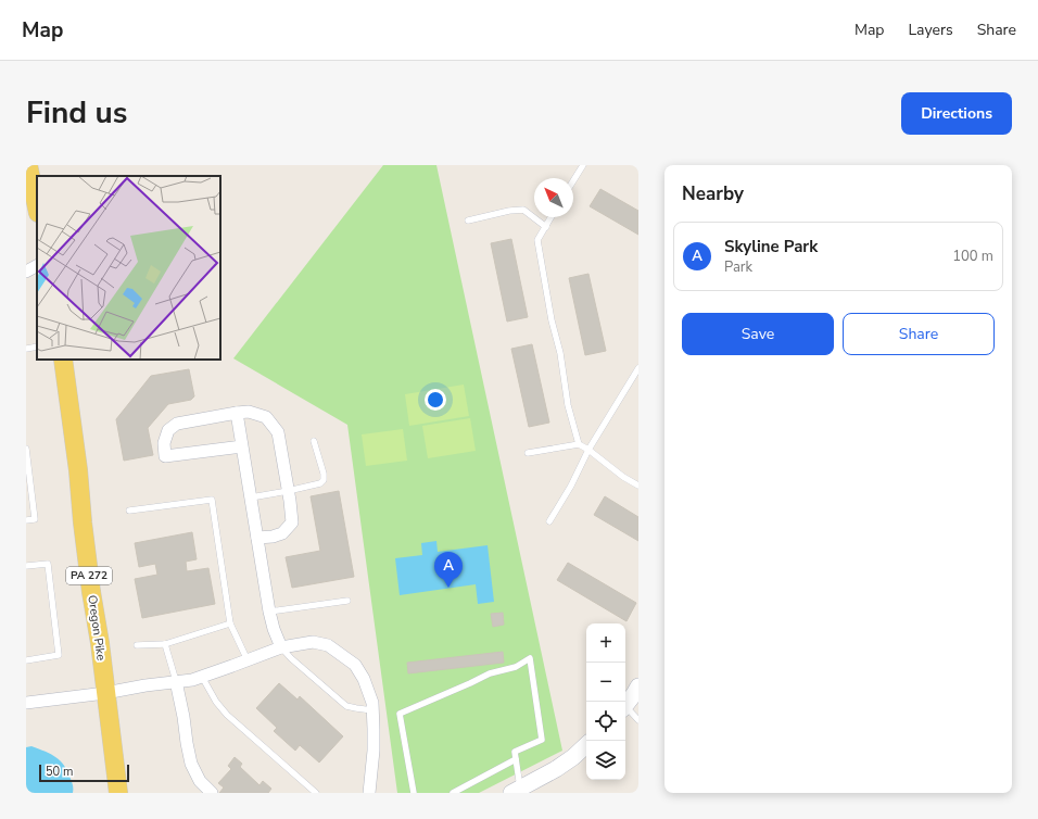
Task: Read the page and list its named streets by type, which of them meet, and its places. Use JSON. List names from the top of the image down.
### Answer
{
  "streets": {
    "main road": ["PA 272", "Oregon Pike"]
  },
  "scale_bar": "50 m",
  "north": "top left",
  "page": {
    "header": "Map",
    "nav": ["Map", "Layers", "Share"],
    "title": "Find us",
    "buttons": [
      "Directions",
      ["Save", "Share"]
    ],
    "heading": "Nearby",
    "list": [
      {
        "mark": "A",
        "name": "Skyline Park",
        "note": "Park",
        "value": "100 m"
      }
    ],
    "pins": "A",
    "map_buttons": ["+", "−"],
    "scale": "50 m"
  }
}
